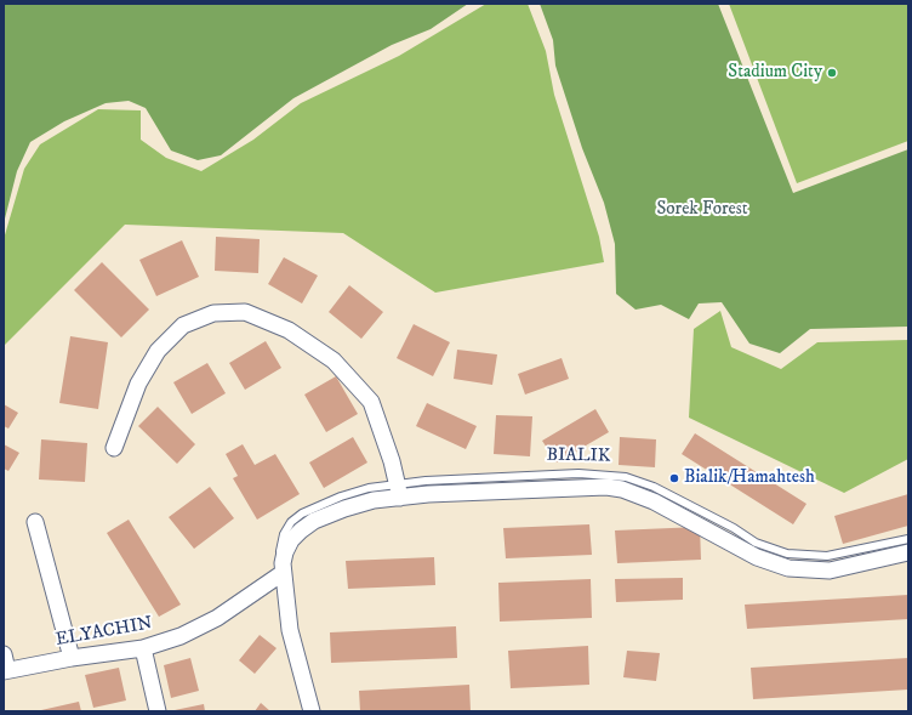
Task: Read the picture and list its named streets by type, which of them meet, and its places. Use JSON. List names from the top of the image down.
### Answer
{
  "streets": {
    "street": ["BIALIK", "ELYACHIN"]
  },
  "crossings": [
    ["BIALIK", "ELYACHIN"]
  ],
  "parks": ["Sorek Forest"],
  "places": ["Stadium City", "Bialik/Hamahtesh"]
}
